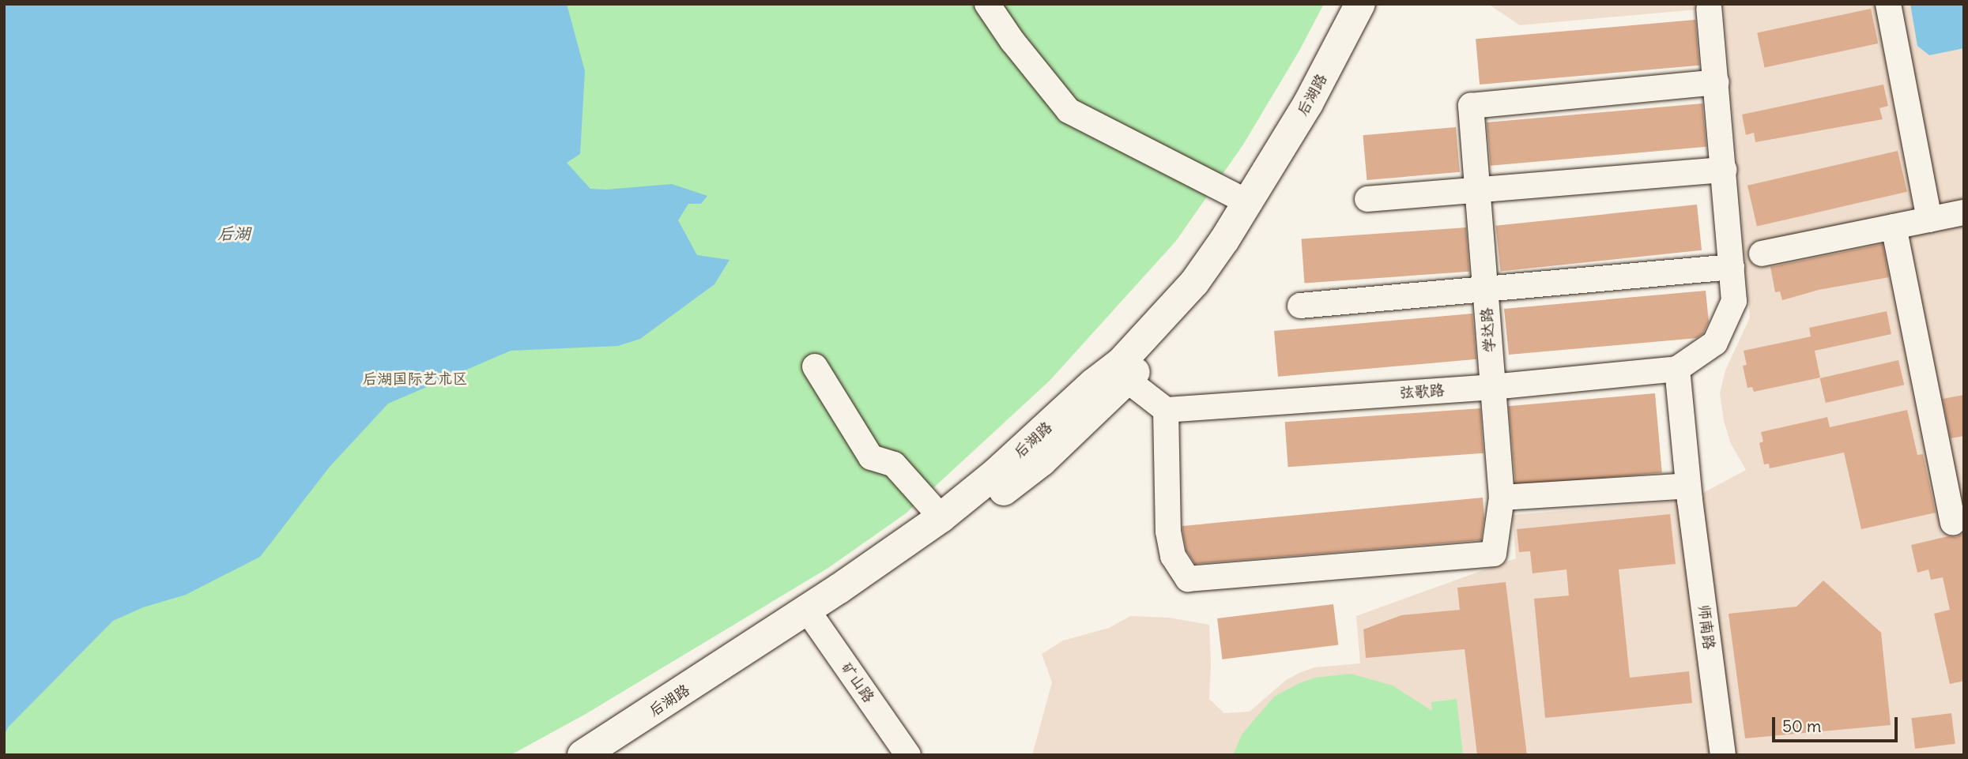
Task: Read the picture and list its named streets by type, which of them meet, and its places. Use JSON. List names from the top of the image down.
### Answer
{
  "streets": {
    "main road": ["后湖路"],
    "street": [
      "学达路",
      "弦歌路",
      "师南路",
      "矿山路"
    ]
  },
  "crossings": [
    ["后湖路", "矿山路"],
    ["学达路", "弦歌路"],
    ["弦歌路", "师南路"]
  ],
  "water": ["后湖"],
  "parks": ["后湖国际艺术区"],
  "scale_bar": "50 m"
}
